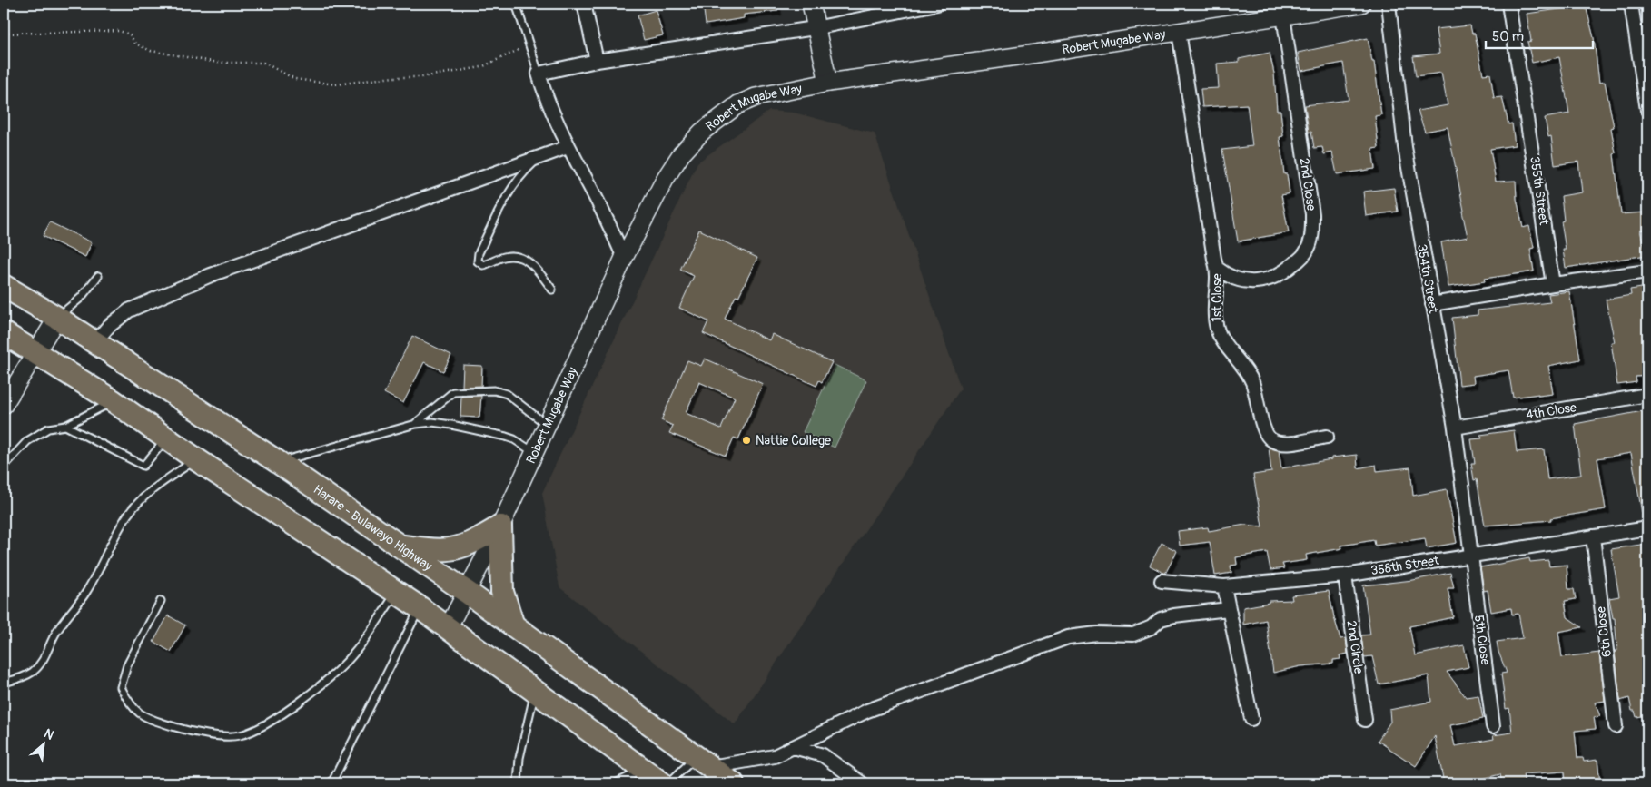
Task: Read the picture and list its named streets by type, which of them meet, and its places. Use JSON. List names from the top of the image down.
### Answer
{
  "streets": {
    "highway": ["Harare - Bulawayo Highway"],
    "street": [
      "Robert Mugabe Way",
      "2nd Close",
      "355th Street",
      "354th Street",
      "1st Close",
      "4th Close",
      "358th Street",
      "6th Close",
      "5th Close",
      "2nd Circle"
    ]
  },
  "crossings": [
    ["Robert Mugabe Way", "2nd Close"],
    ["Robert Mugabe Way", "1st Close"],
    ["Robert Mugabe Way", "Harare - Bulawayo Highway"],
    ["2nd Close", "1st Close"],
    ["354th Street", "4th Close"],
    ["354th Street", "358th Street"],
    ["354th Street", "5th Close"],
    ["358th Street", "6th Close"],
    ["358th Street", "5th Close"],
    ["358th Street", "2nd Circle"]
  ],
  "places": ["Nattie College"],
  "scale_bar": "50 m",
  "north": "top right"
}
